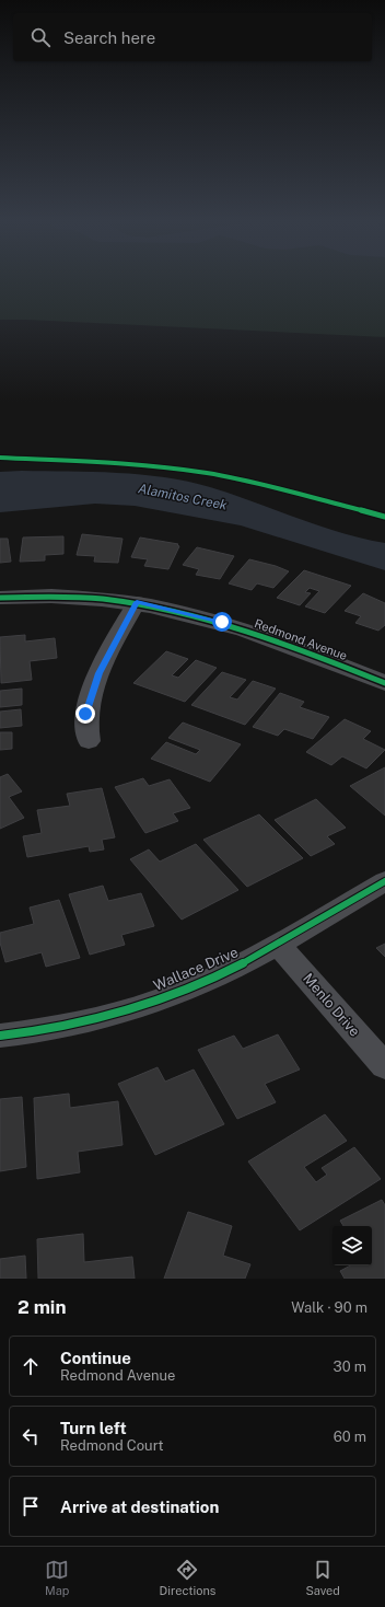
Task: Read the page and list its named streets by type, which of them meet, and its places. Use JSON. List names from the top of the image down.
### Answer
{
  "streets": {
    "street": ["Redmond Avenue", "Wallace Drive", "Menlo Drive"]
  },
  "crossings": [
    ["Wallace Drive", "Menlo Drive"]
  ],
  "water": ["Alamitos Creek"],
  "page": {
    "search": "Search here",
    "heading": ["2 min", "Walk · 90 m"],
    "list": [
      ["Continue", "Redmond Avenue", "30 m"],
      ["Turn left", "Redmond Court", "60 m"],
      "Arrive at destination"
    ],
    "nav": ["Map", "Directions", "Saved"]
  }
}
